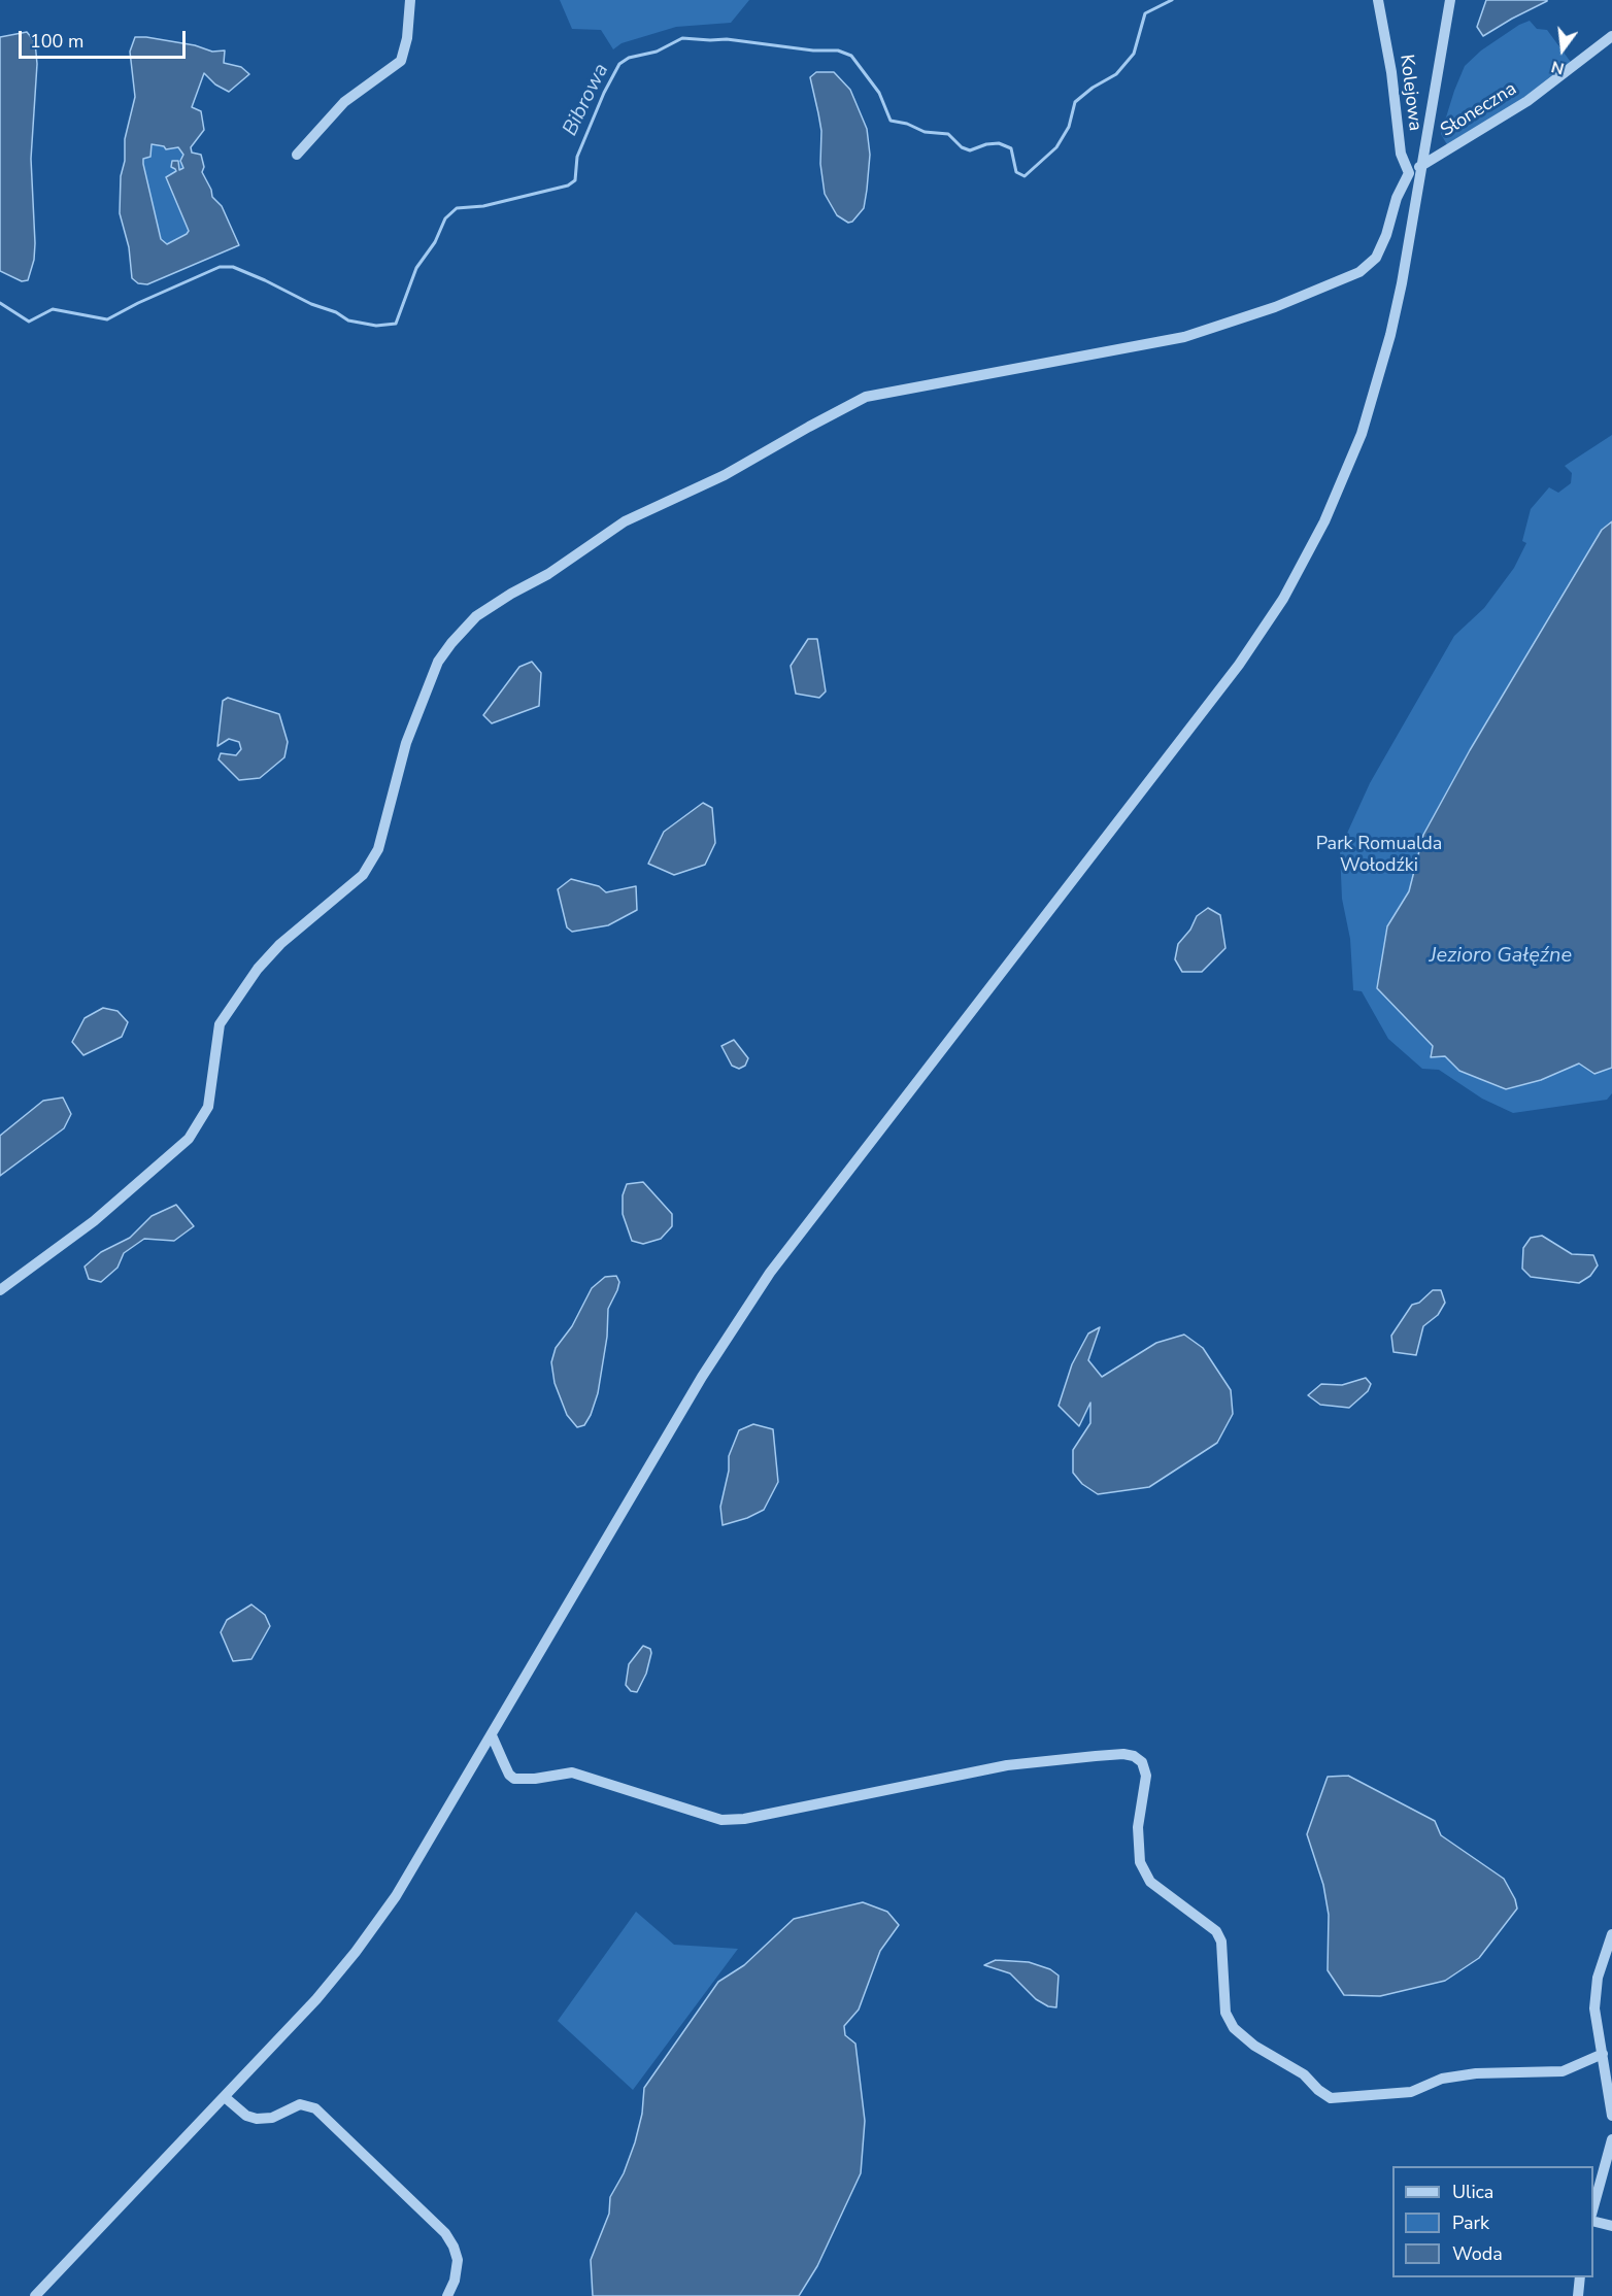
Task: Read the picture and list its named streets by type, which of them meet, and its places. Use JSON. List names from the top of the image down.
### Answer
{
  "streets": {
    "street": ["Kolejowa", "Słoneczna"]
  },
  "water": ["Bibrowa", "Jezioro Gałęźne"],
  "parks": ["Park Romualda Wołodźki"],
  "legend": ["Ulica", "Park", "Woda"],
  "scale_bar": "100 m",
  "north": "bottom"
}
